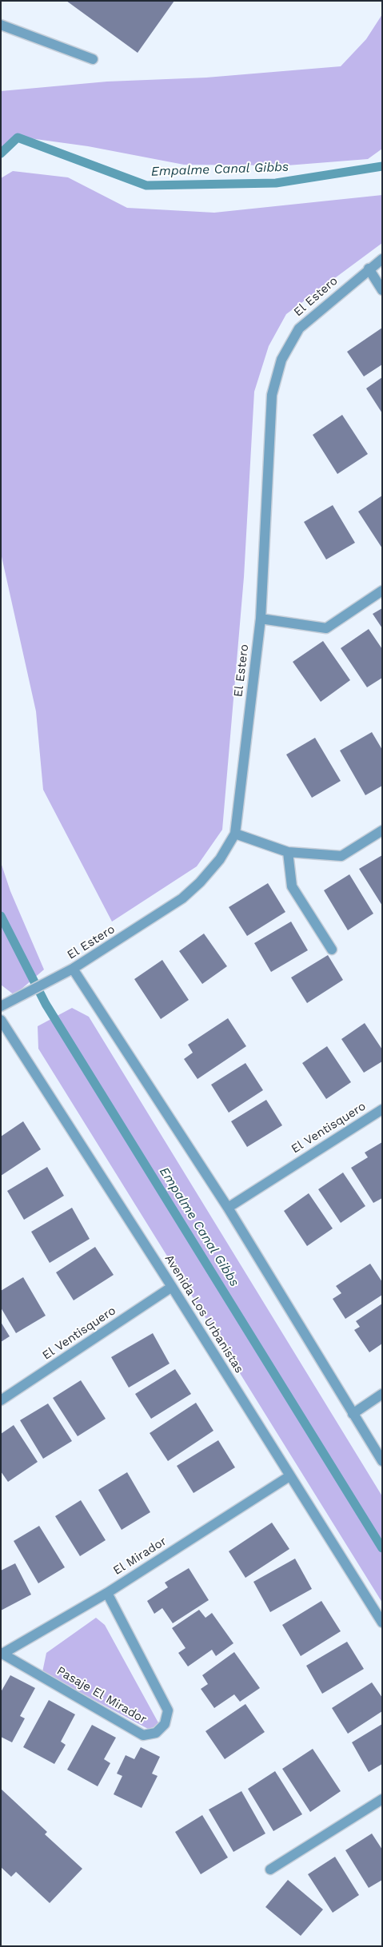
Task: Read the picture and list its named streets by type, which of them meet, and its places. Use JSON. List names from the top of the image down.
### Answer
{
  "streets": {
    "street": [
      "El Estero",
      "El Ventisquero",
      "Avenida Los Urbanistas",
      "El Mirador",
      "Pasaje El Mirador"
    ]
  },
  "crossings": [
    ["El Ventisquero", "Avenida Los Urbanistas"],
    ["Avenida Los Urbanistas", "El Mirador"],
    ["El Mirador", "Pasaje El Mirador"]
  ],
  "water": ["Empalme Canal Gibbs"]
}
